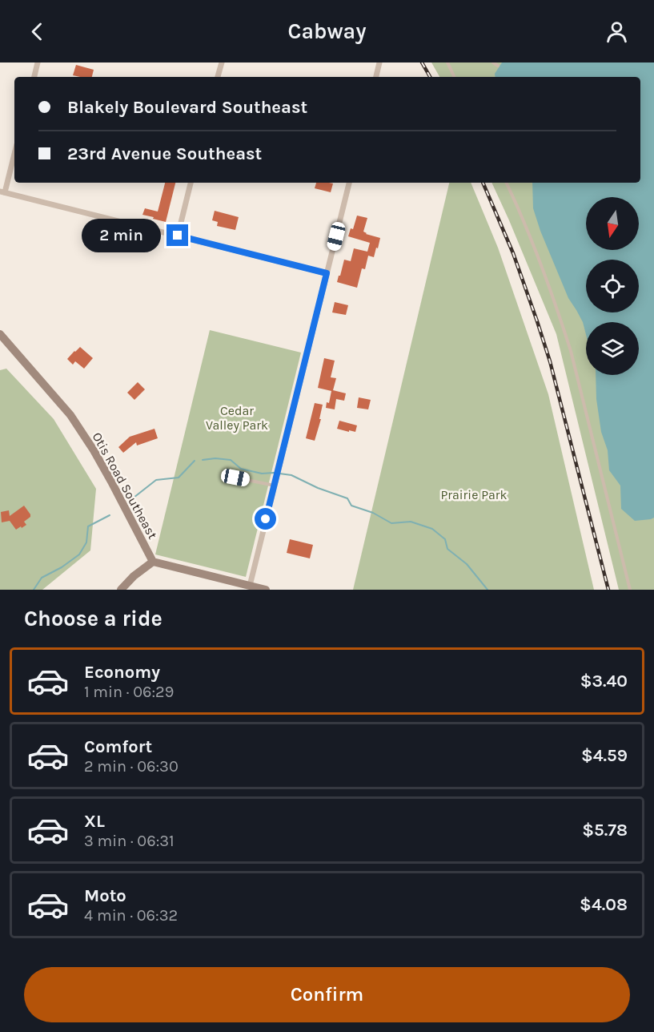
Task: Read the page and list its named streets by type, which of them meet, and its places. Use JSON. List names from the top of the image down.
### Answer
{
  "streets": {
    "street": ["Otis Road Southeast"]
  },
  "parks": ["Cedar Valley Park", "Prairie Park"],
  "north": "bottom",
  "page": {
    "header": "Cabway",
    "banner": ["Blakely Boulevard Southeast", "23rd Avenue Southeast"],
    "bubble": "2 min",
    "heading": "Choose a ride",
    "list": [
      {
        "name": "Economy",
        "note": "1 min · 06:29",
        "value": "$3.40"
      },
      {
        "name": "Comfort",
        "note": "2 min · 06:30",
        "value": "$4.59"
      },
      {
        "name": "XL",
        "note": "3 min · 06:31",
        "value": "$5.78"
      },
      {
        "name": "Moto",
        "note": "4 min · 06:32",
        "value": "$4.08"
      }
    ],
    "buttons": "Confirm"
  }
}
